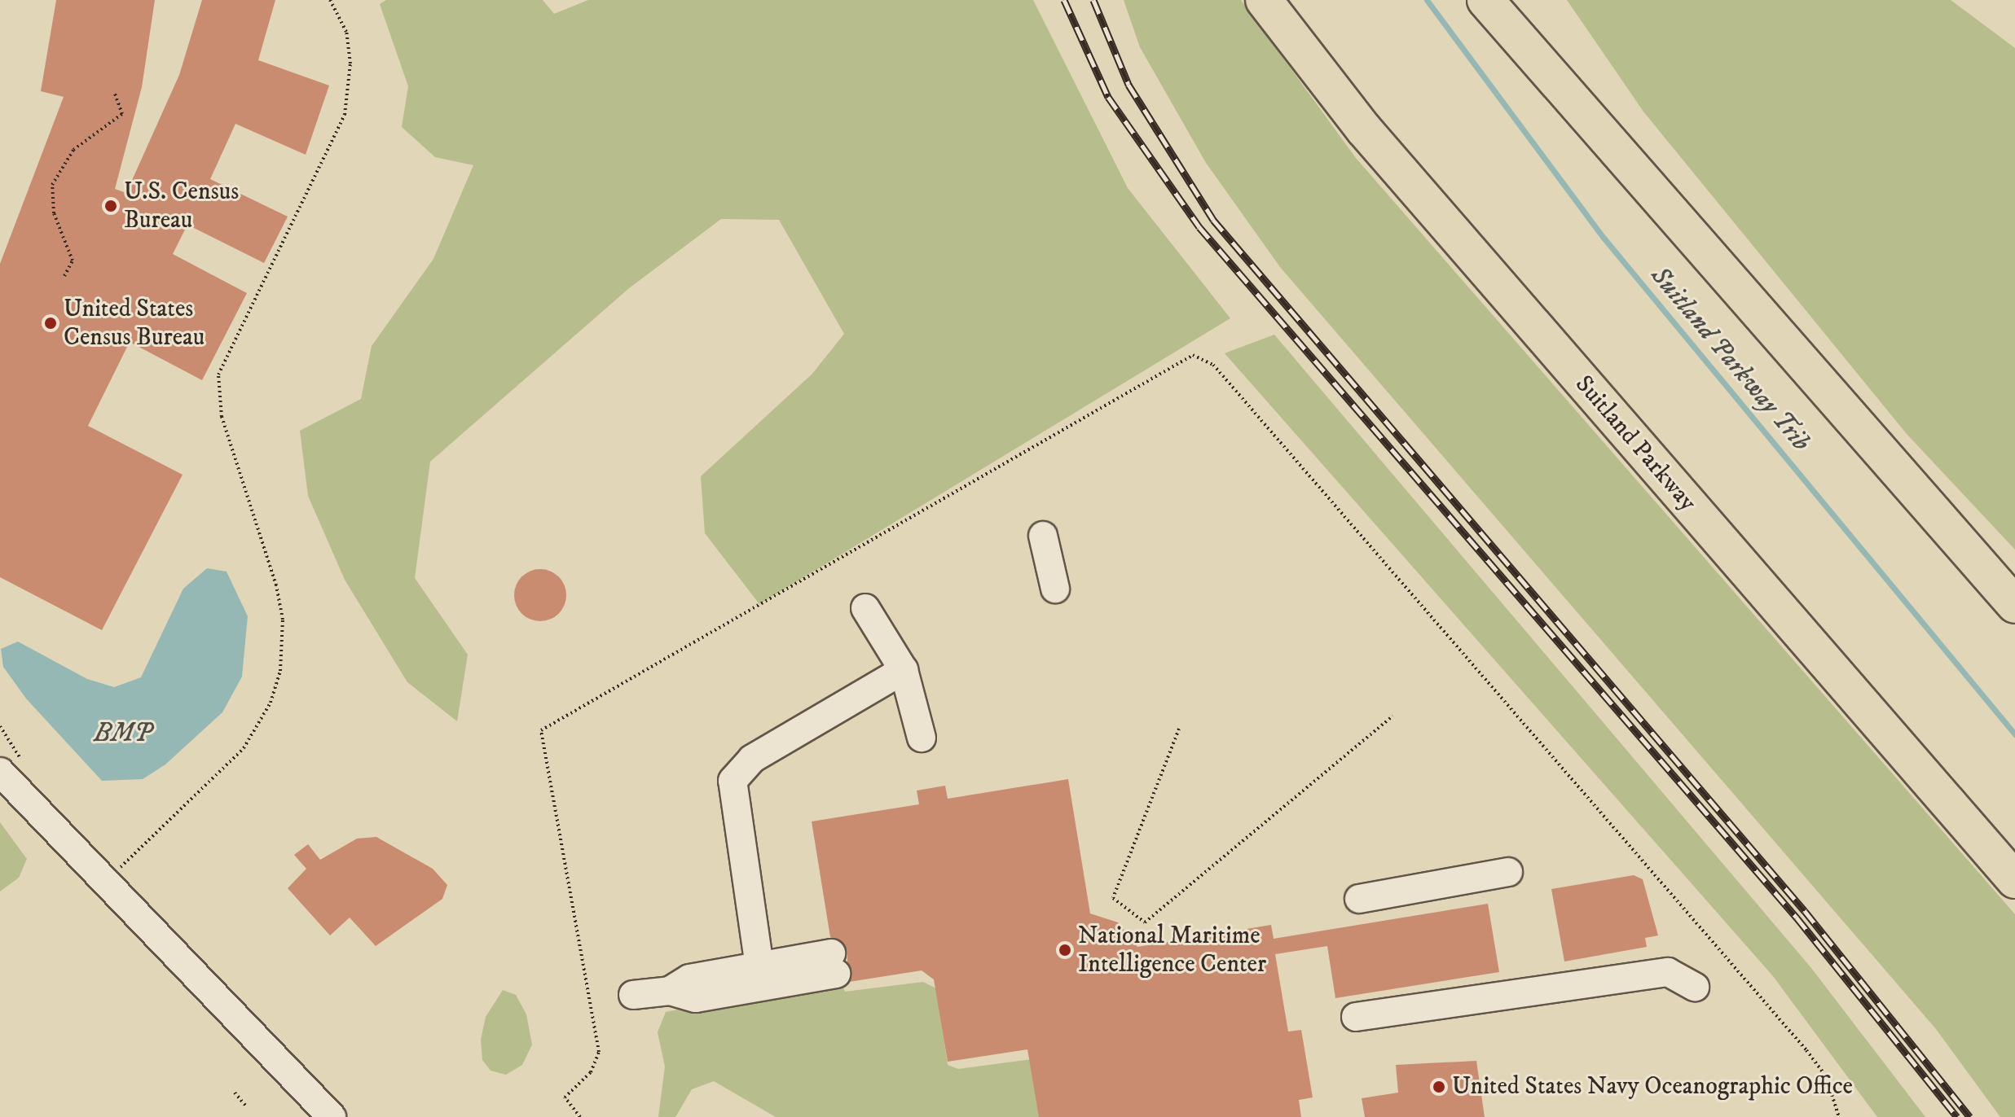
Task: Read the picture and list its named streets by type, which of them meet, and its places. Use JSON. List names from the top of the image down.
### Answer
{
  "streets": {
    "highway": ["Suitland Parkway"]
  },
  "water": ["Suitland Parkway Trib", "BMP"],
  "places": [
    "U.S. Census Bureau",
    "United States Census Bureau",
    "National Maritime Intelligence Center",
    "United States Navy Oceanographic Office"
  ]
}
